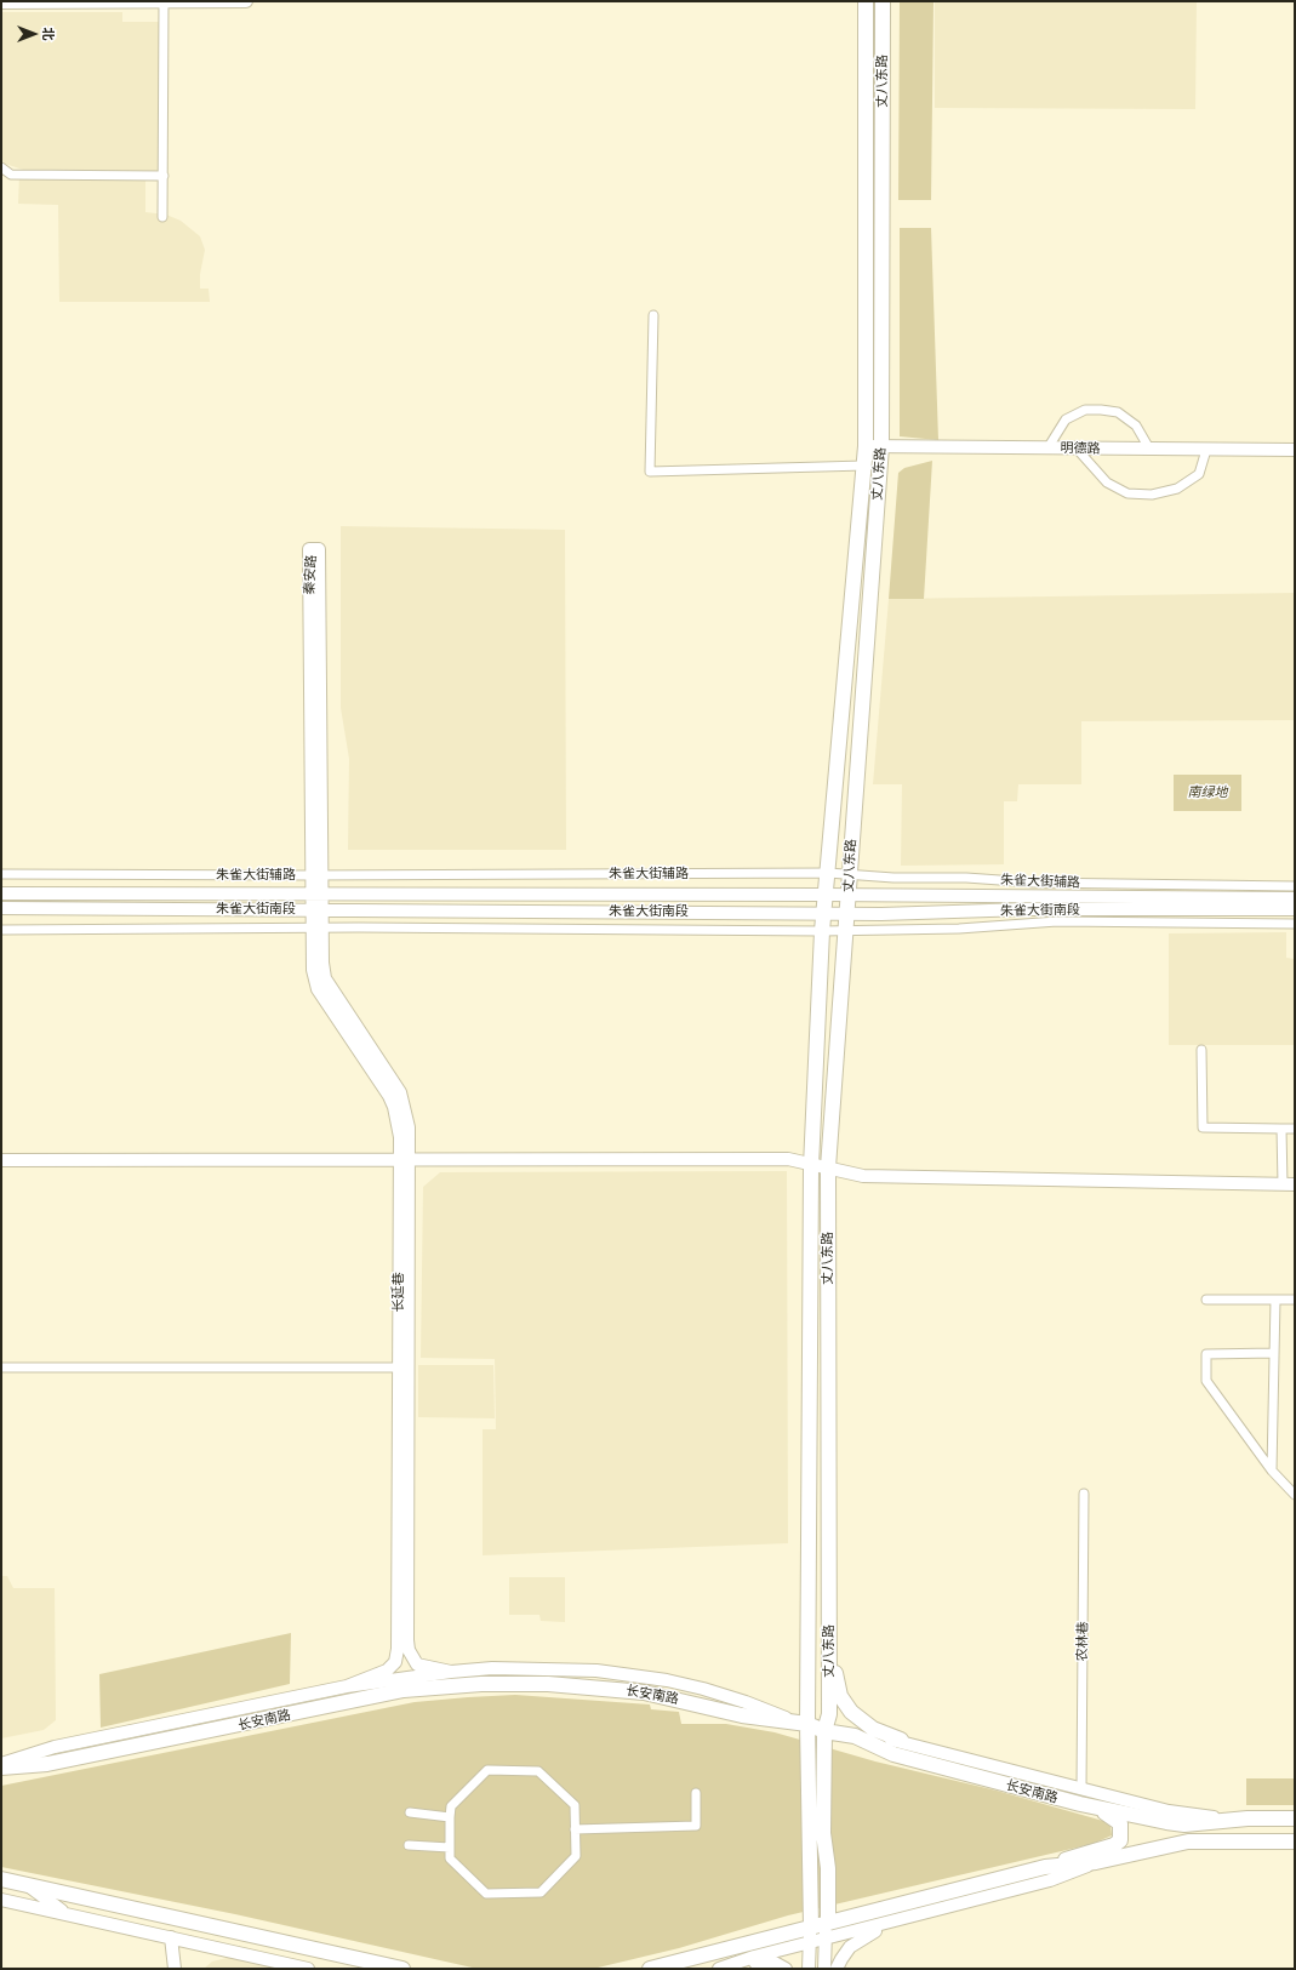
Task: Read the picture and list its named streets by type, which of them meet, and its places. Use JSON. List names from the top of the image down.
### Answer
{
  "streets": {
    "main road": [
      "丈八东路",
      "明德路",
      "秦安路",
      "朱雀大街南段",
      "长延巷",
      "长安南路"
    ],
    "street": ["朱雀大街辅路", "农林巷"]
  },
  "crossings": [
    ["丈八东路", "明德路"],
    ["丈八东路", "朱雀大街辅路"],
    ["丈八东路", "朱雀大街南段"],
    ["丈八东路", "长安南路"],
    ["秦安路", "朱雀大街辅路"],
    ["秦安路", "朱雀大街南段"],
    ["秦安路", "长延巷"],
    ["朱雀大街南段", "长延巷"]
  ],
  "parks": ["南绿地"],
  "north": "right"
}
